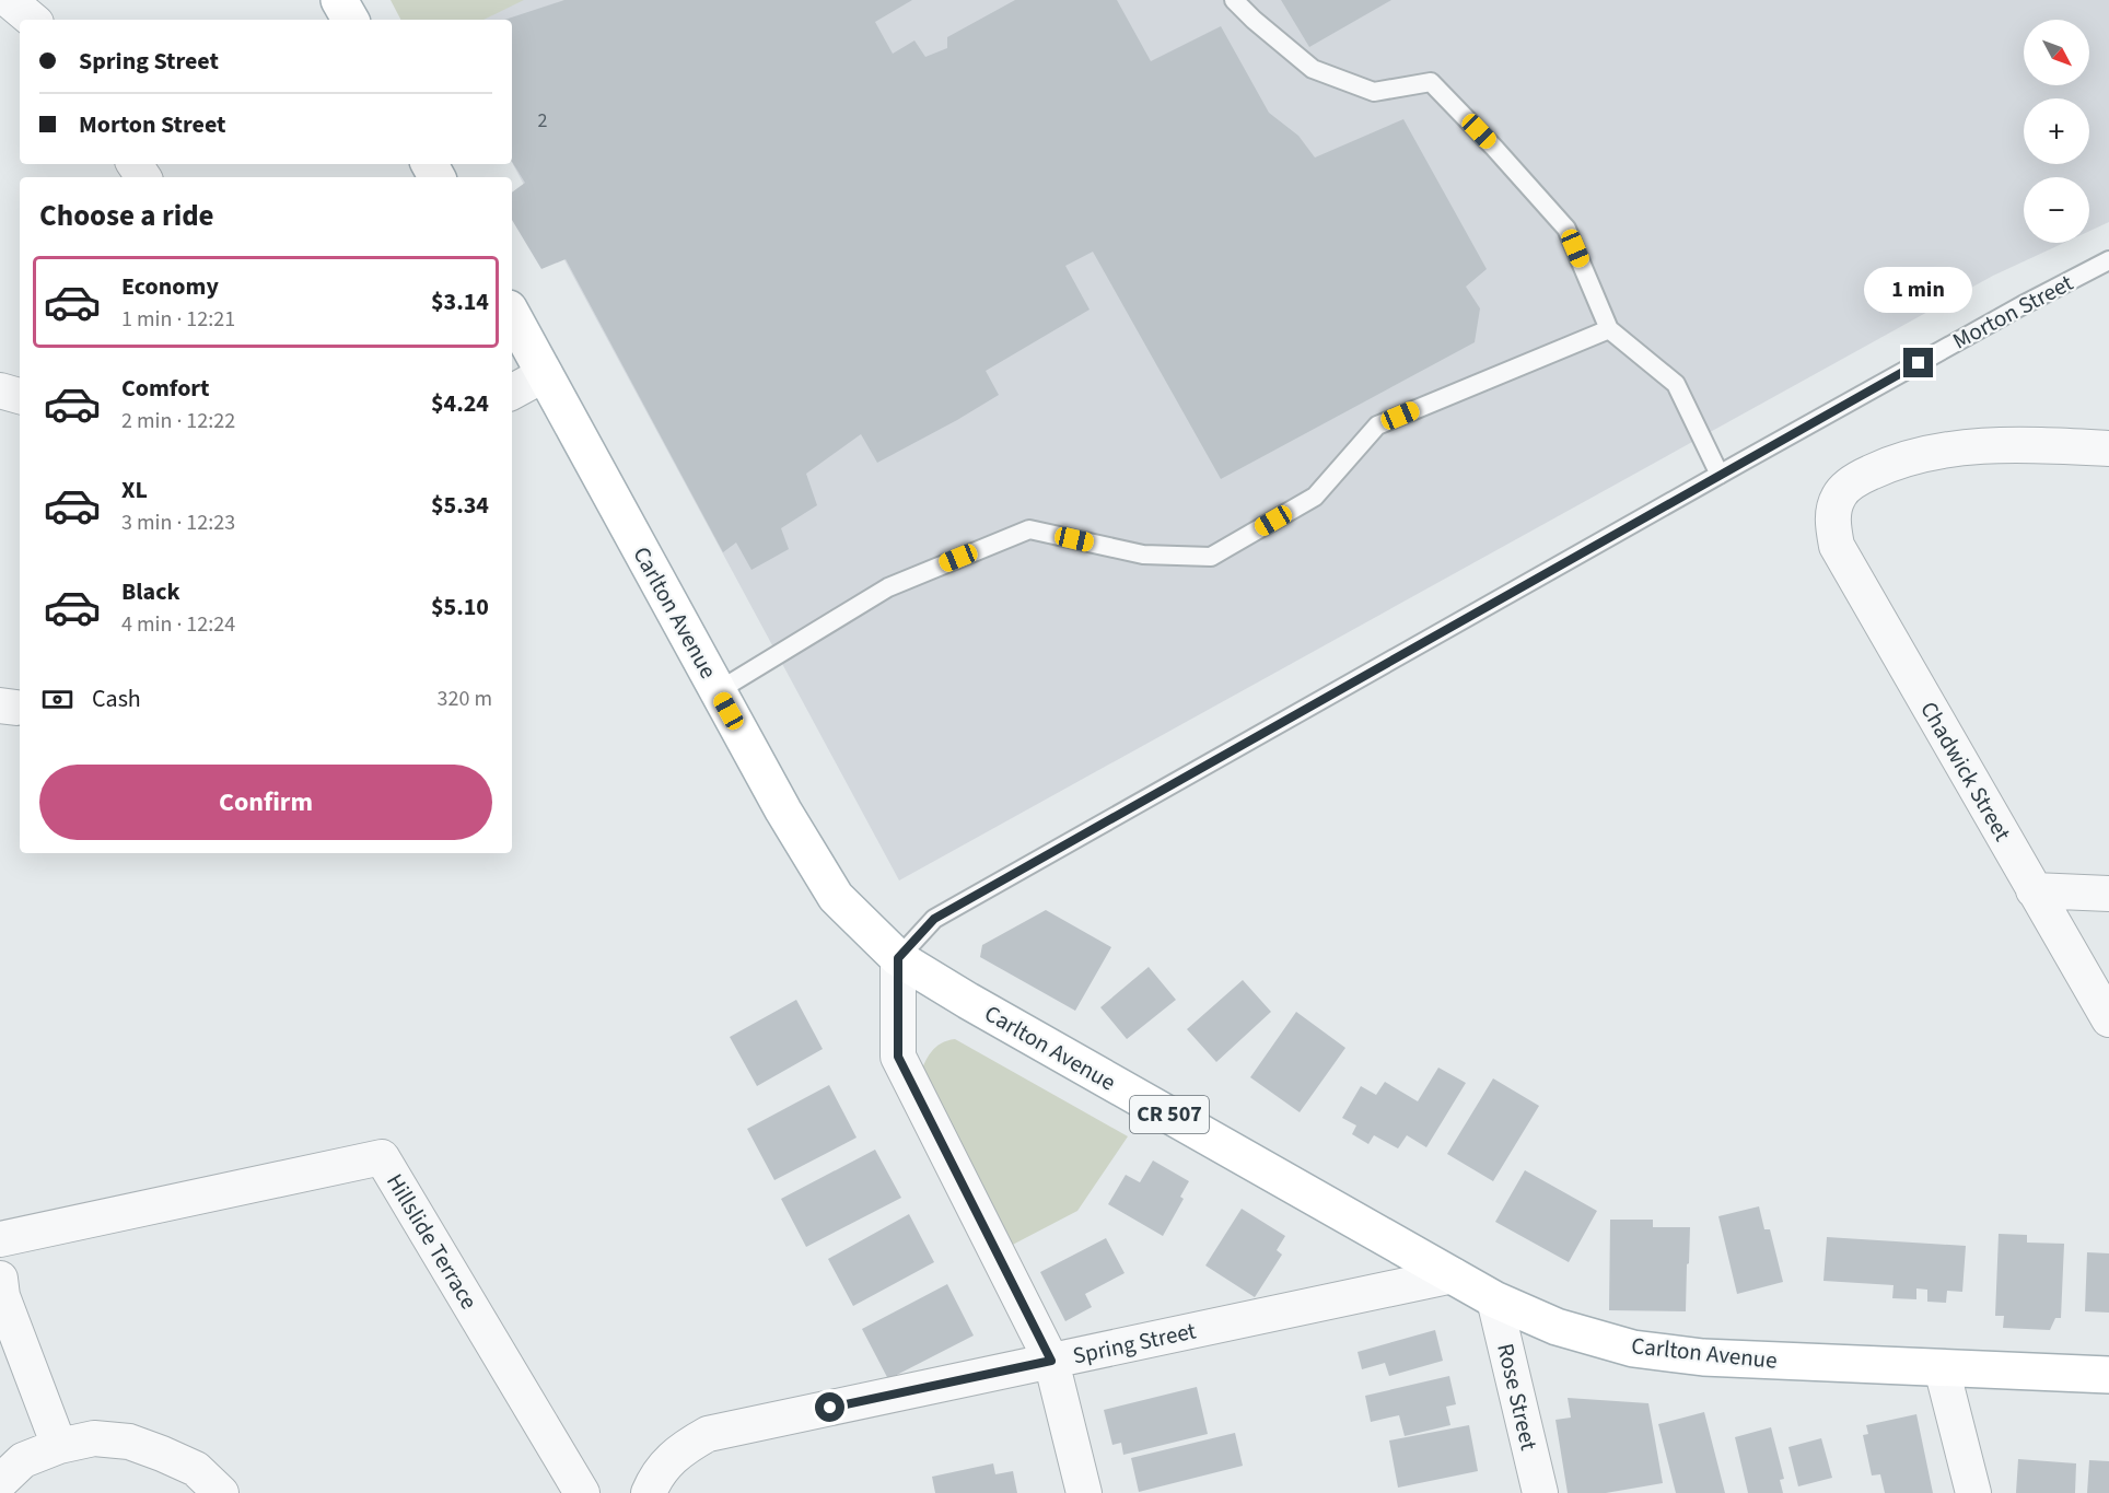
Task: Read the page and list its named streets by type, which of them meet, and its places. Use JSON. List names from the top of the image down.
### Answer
{
  "streets": {
    "main road": ["Carlton Avenue", "CR 507"],
    "street": [
      "Chadwick Street",
      "Hillslide Terrace",
      "Spring Street",
      "Rose Street"
    ],
    "lane": ["Morton Street"]
  },
  "crossings": [
    ["Morton Street", "Carlton Avenue"],
    ["Carlton Avenue", "Spring Street"],
    ["Carlton Avenue", "Rose Street"]
  ],
  "house_numbers": ["2"],
  "north": "bottom right",
  "page": {
    "map_buttons": ["+", "−"],
    "banner": ["Spring Street", "Morton Street"],
    "heading": "Choose a ride",
    "list": [
      {
        "name": "Economy",
        "note": "1 min · 12:21",
        "value": "$3.14"
      },
      {
        "name": "Comfort",
        "note": "2 min · 12:22",
        "value": "$4.24"
      },
      {
        "name": "XL",
        "note": "3 min · 12:23",
        "value": "$5.34"
      },
      {
        "name": "Black",
        "note": "4 min · 12:24",
        "value": "$5.10"
      }
    ],
    "bubble": "1 min",
    "pay": ["Cash", "320 m"],
    "buttons": "Confirm"
  }
}
